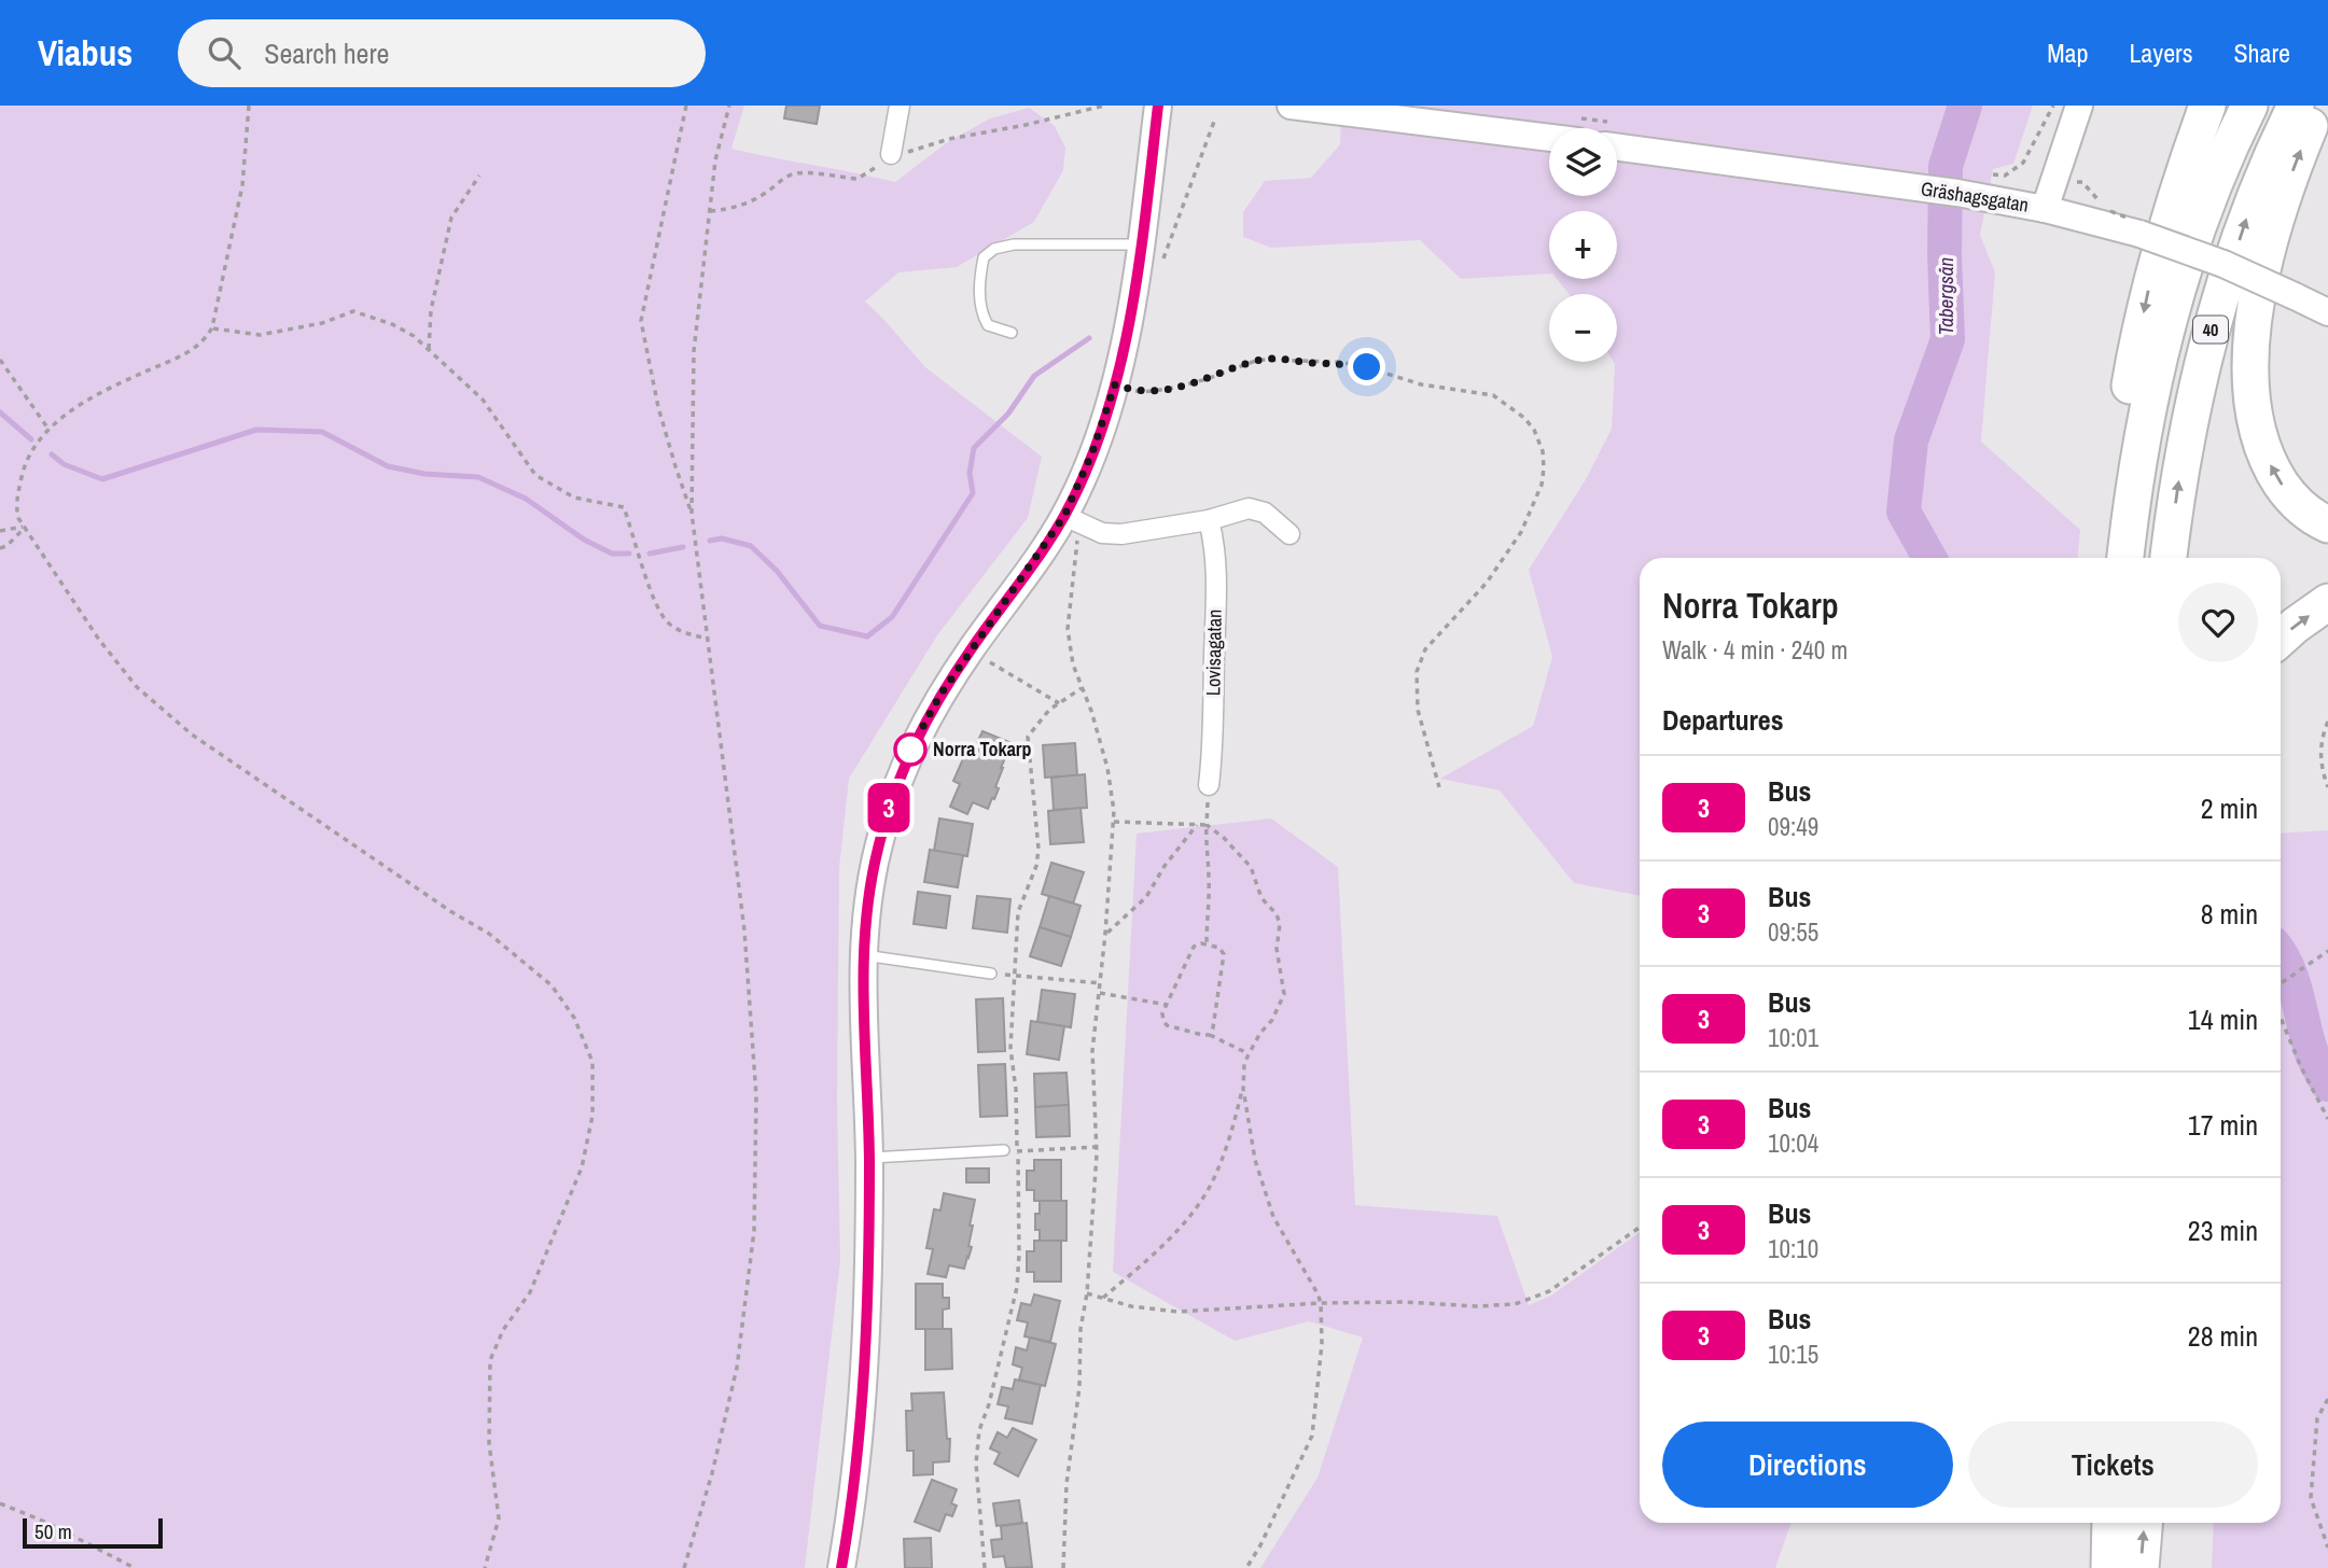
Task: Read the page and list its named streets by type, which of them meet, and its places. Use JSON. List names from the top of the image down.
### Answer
{
  "streets": {
    "highway": ["40"],
    "street": ["Gräshagsgatan", "Lovisagatan"]
  },
  "water": ["Tabergsån"],
  "places": ["Norra Tokarp"],
  "lines": ["bus line 3"],
  "scale_bar": "50 m",
  "page": {
    "header": "Viabus",
    "search": "Search here",
    "nav": ["Map", "Layers", "Share"],
    "on_map": "3",
    "map_buttons": ["+", "−"],
    "heading": [
      ["Norra Tokarp", "Walk · 4 min · 240 m"],
      "Departures"
    ],
    "list": [
      {
        "mark": "3",
        "name": "Bus",
        "note": "09:49",
        "value": "2 min"
      },
      {
        "mark": "3",
        "name": "Bus",
        "note": "09:55",
        "value": "8 min"
      },
      {
        "mark": "3",
        "name": "Bus",
        "note": "10:01",
        "value": "14 min"
      },
      {
        "mark": "3",
        "name": "Bus",
        "note": "10:04",
        "value": "17 min"
      },
      {
        "mark": "3",
        "name": "Bus",
        "note": "10:10",
        "value": "23 min"
      },
      {
        "mark": "3",
        "name": "Bus",
        "note": "10:15",
        "value": "28 min"
      }
    ],
    "buttons": ["Directions", "Tickets"],
    "scale": "50 m"
  }
}
